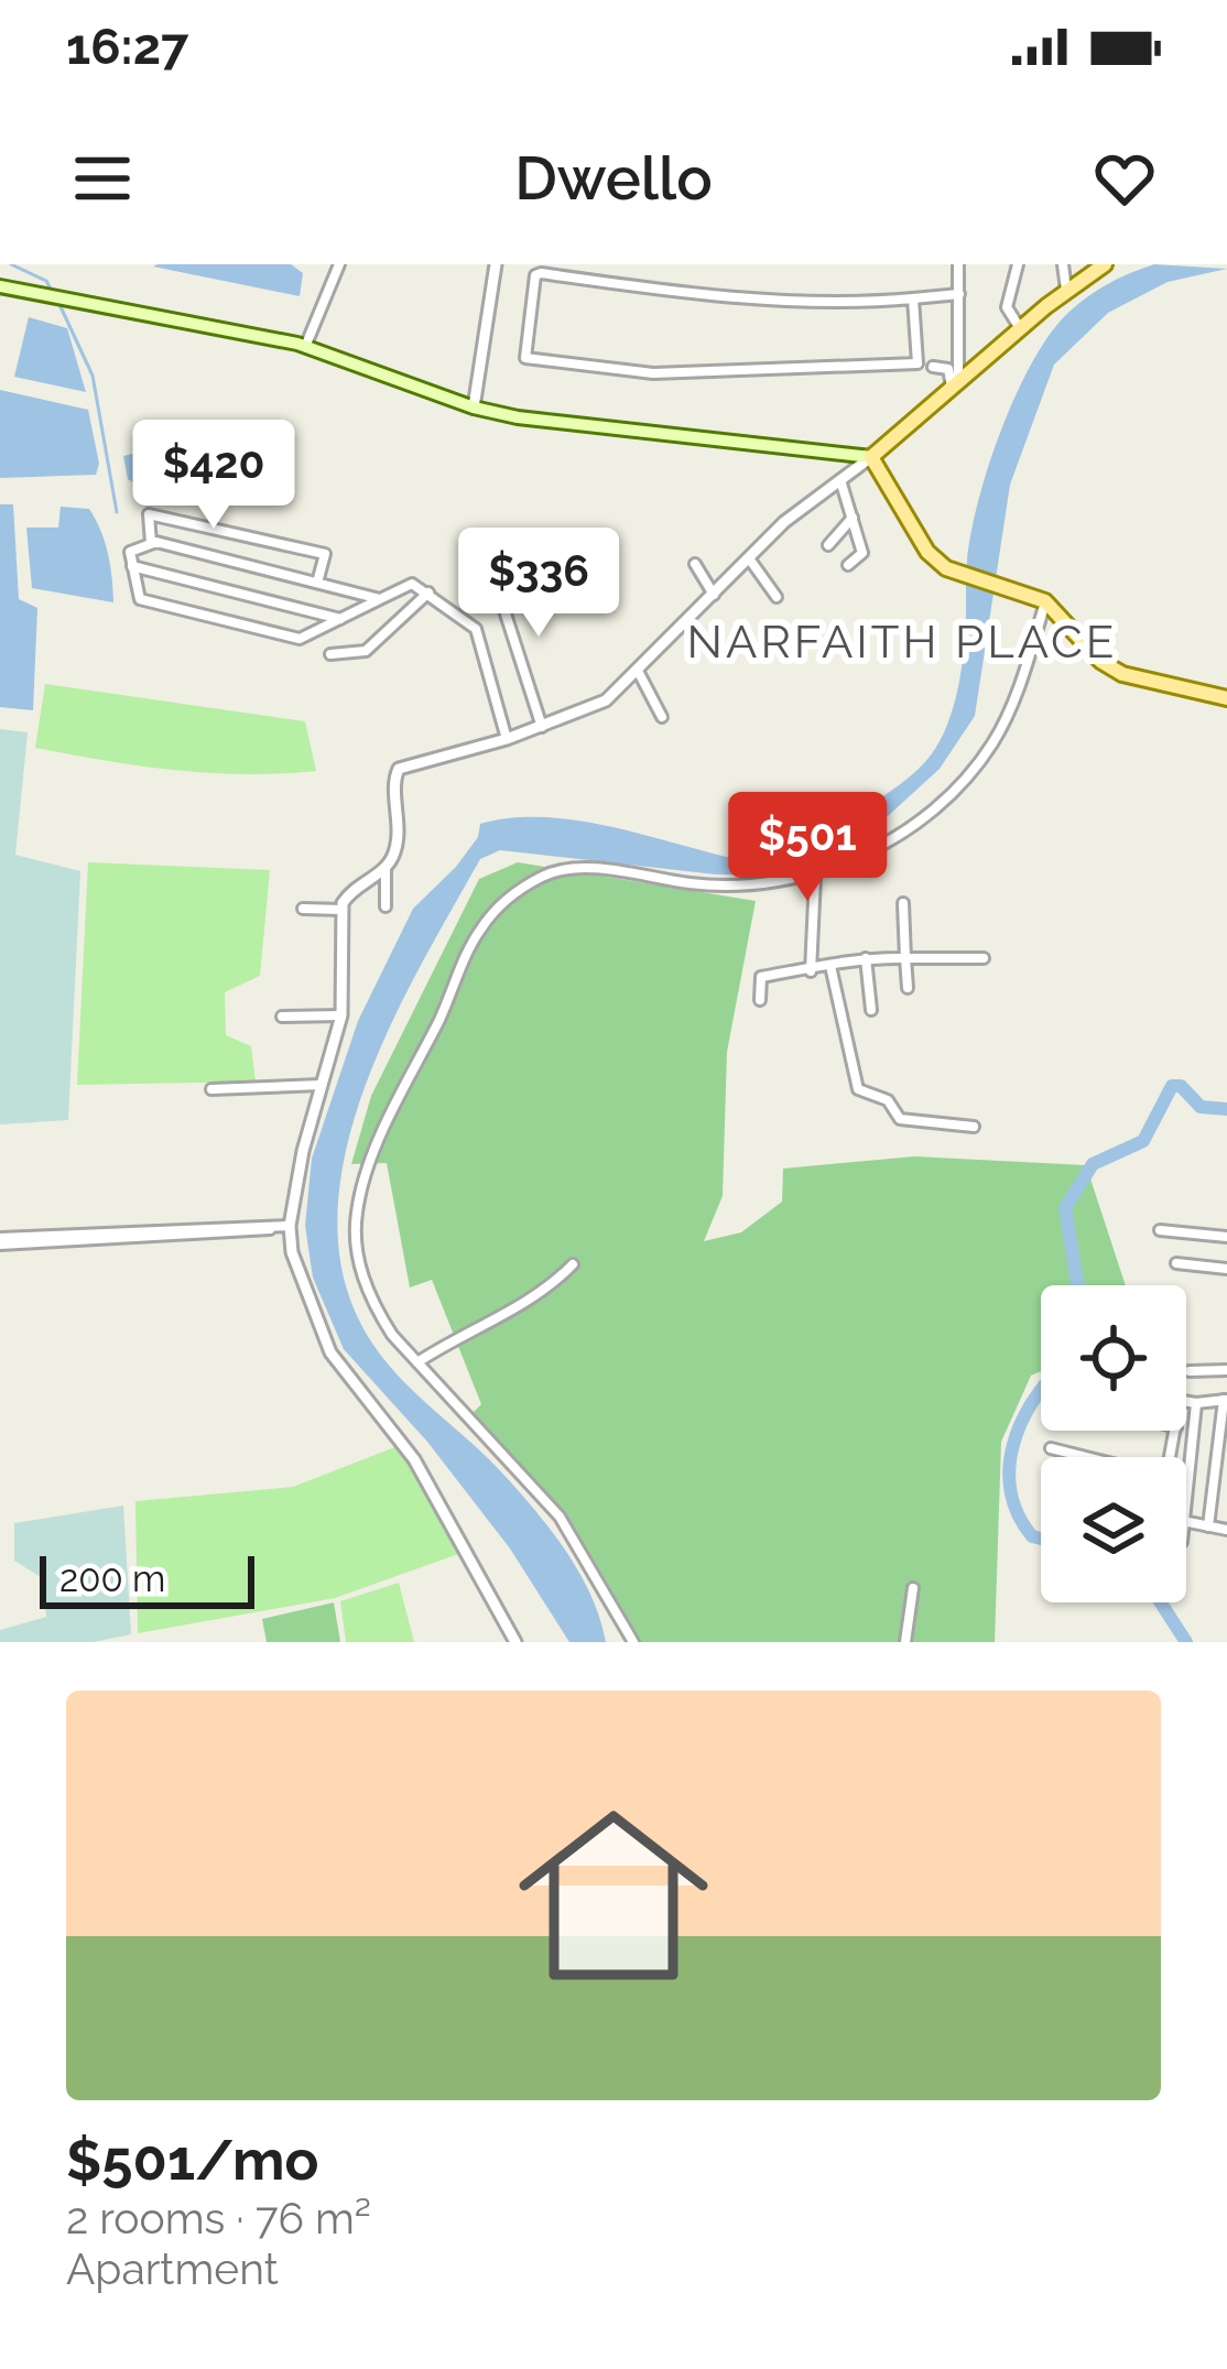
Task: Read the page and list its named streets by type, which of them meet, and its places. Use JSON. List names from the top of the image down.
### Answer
{
  "districts": ["NARFAITH PLACE"],
  "scale_bar": "200 m",
  "page": {
    "status": "16:27",
    "header": "Dwello",
    "price": ["$420", "$336", "$501"],
    "scale": "200 m",
    "list": [
      {
        "name": "$501/mo",
        "note": "2 rooms · 76 m² · Apartment"
      }
    ]
  }
}
